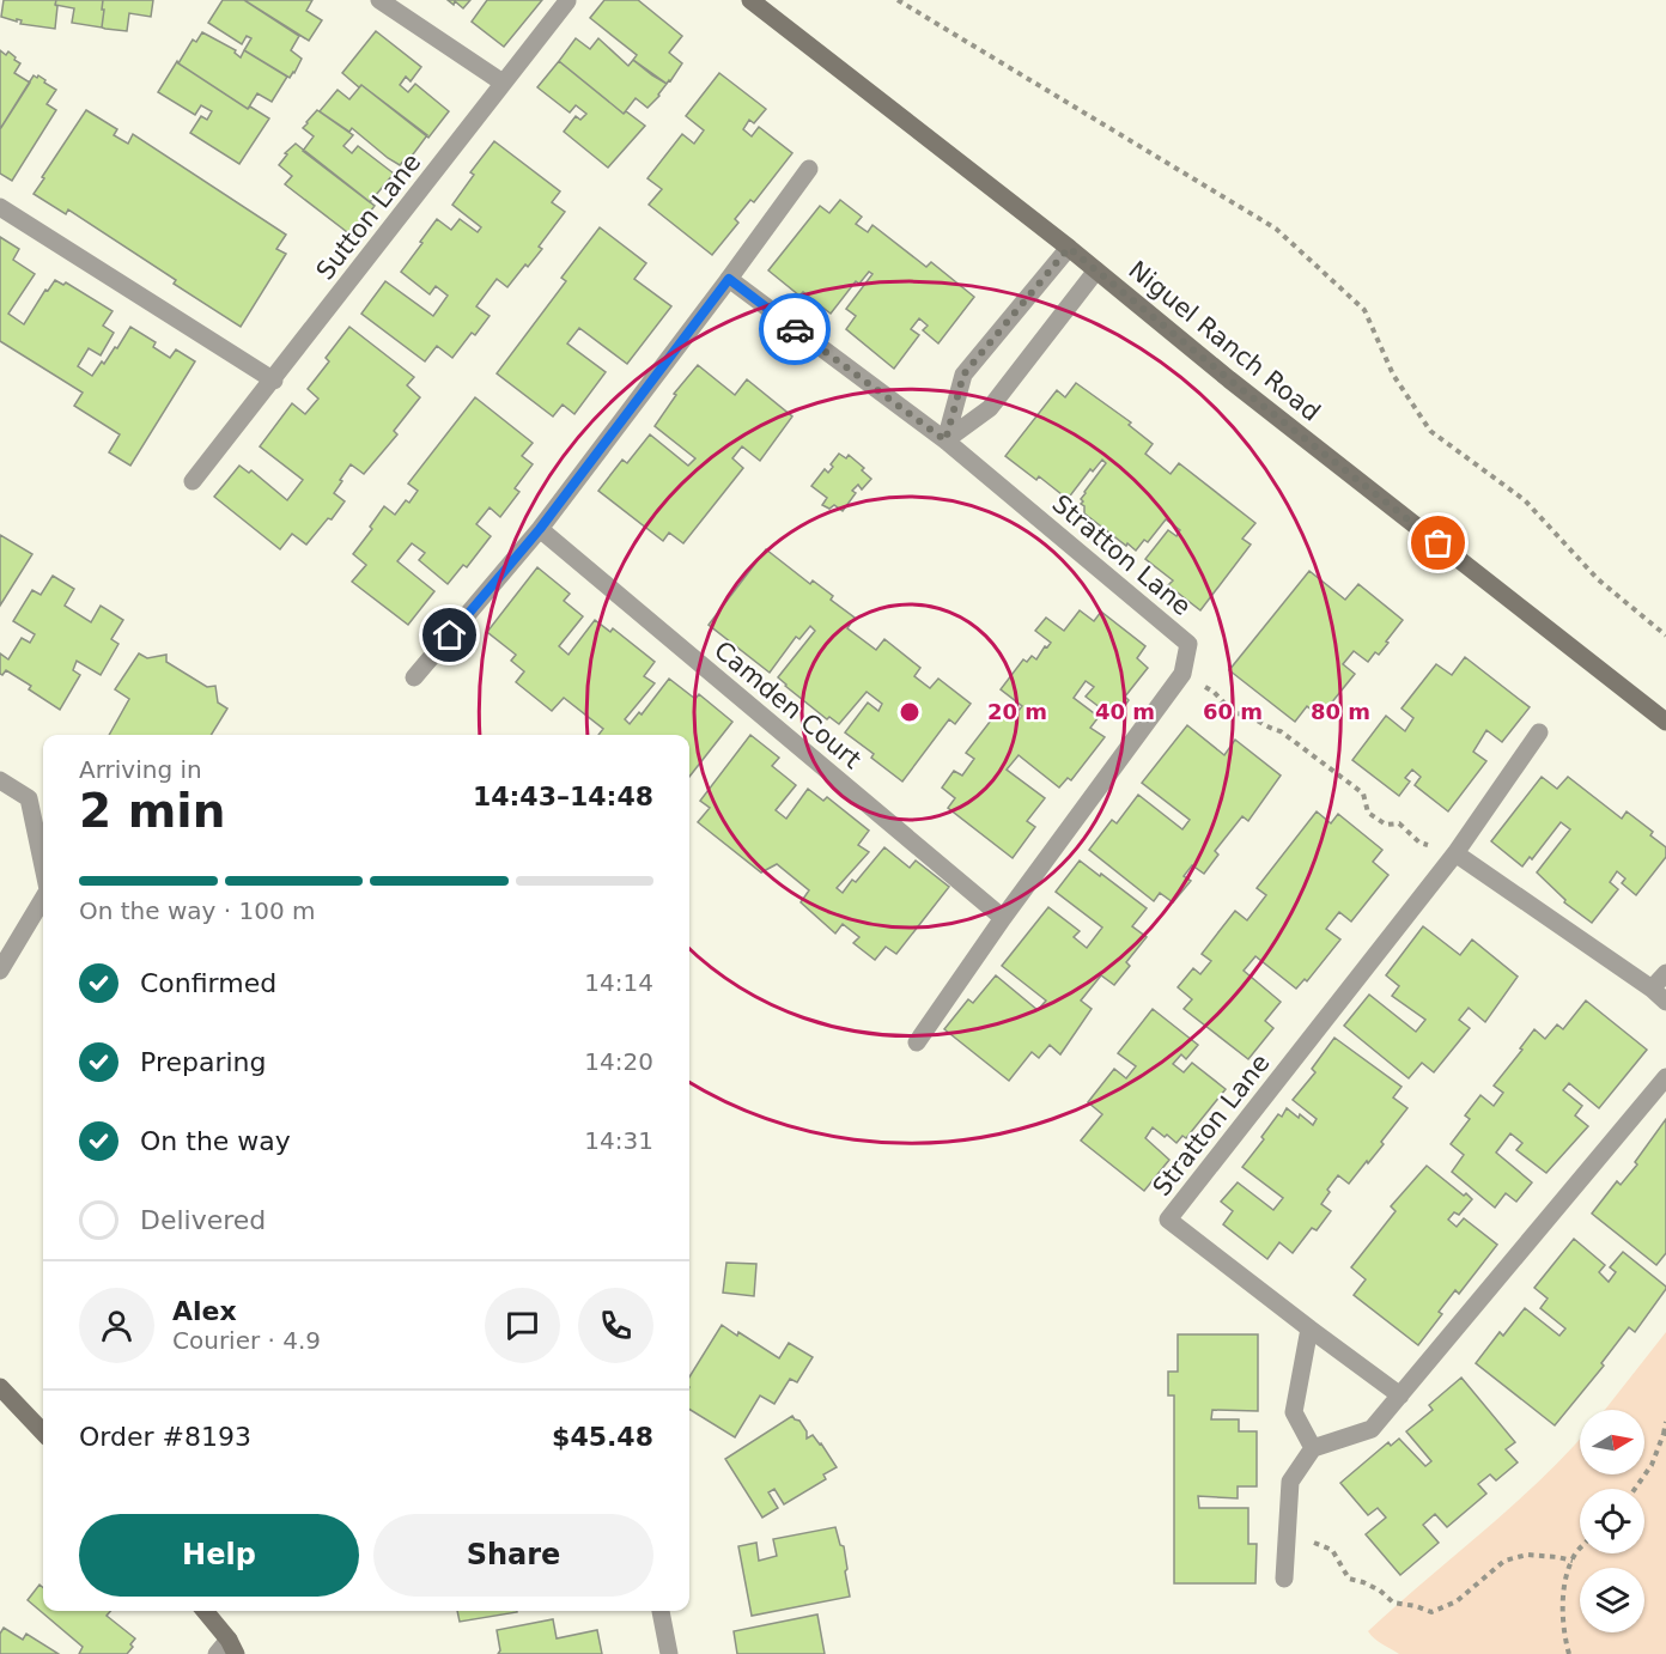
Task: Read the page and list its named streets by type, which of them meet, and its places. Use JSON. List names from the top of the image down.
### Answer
{
  "streets": {
    "street": [
      "Sutton Lane",
      "Niguel Ranch Road",
      "Stratton Lane",
      "Camden Court"
    ]
  },
  "north": "right",
  "page": {
    "heading": ["2 min", "Arriving in", "14:43–14:48"],
    "panel": [
      "Alex",
      "Courier · 4.9",
      "Order #8193",
      "$45.48"
    ],
    "bar": "On the way · 100 m",
    "list": [
      ["Confirmed", "14:14"],
      ["Preparing", "14:20"],
      ["On the way", "14:31"],
      "Delivered"
    ],
    "buttons": ["Help", "Share"]
  },
  "rings": [
    "20 m",
    "40 m",
    "60 m",
    "80 m"
  ]
}
